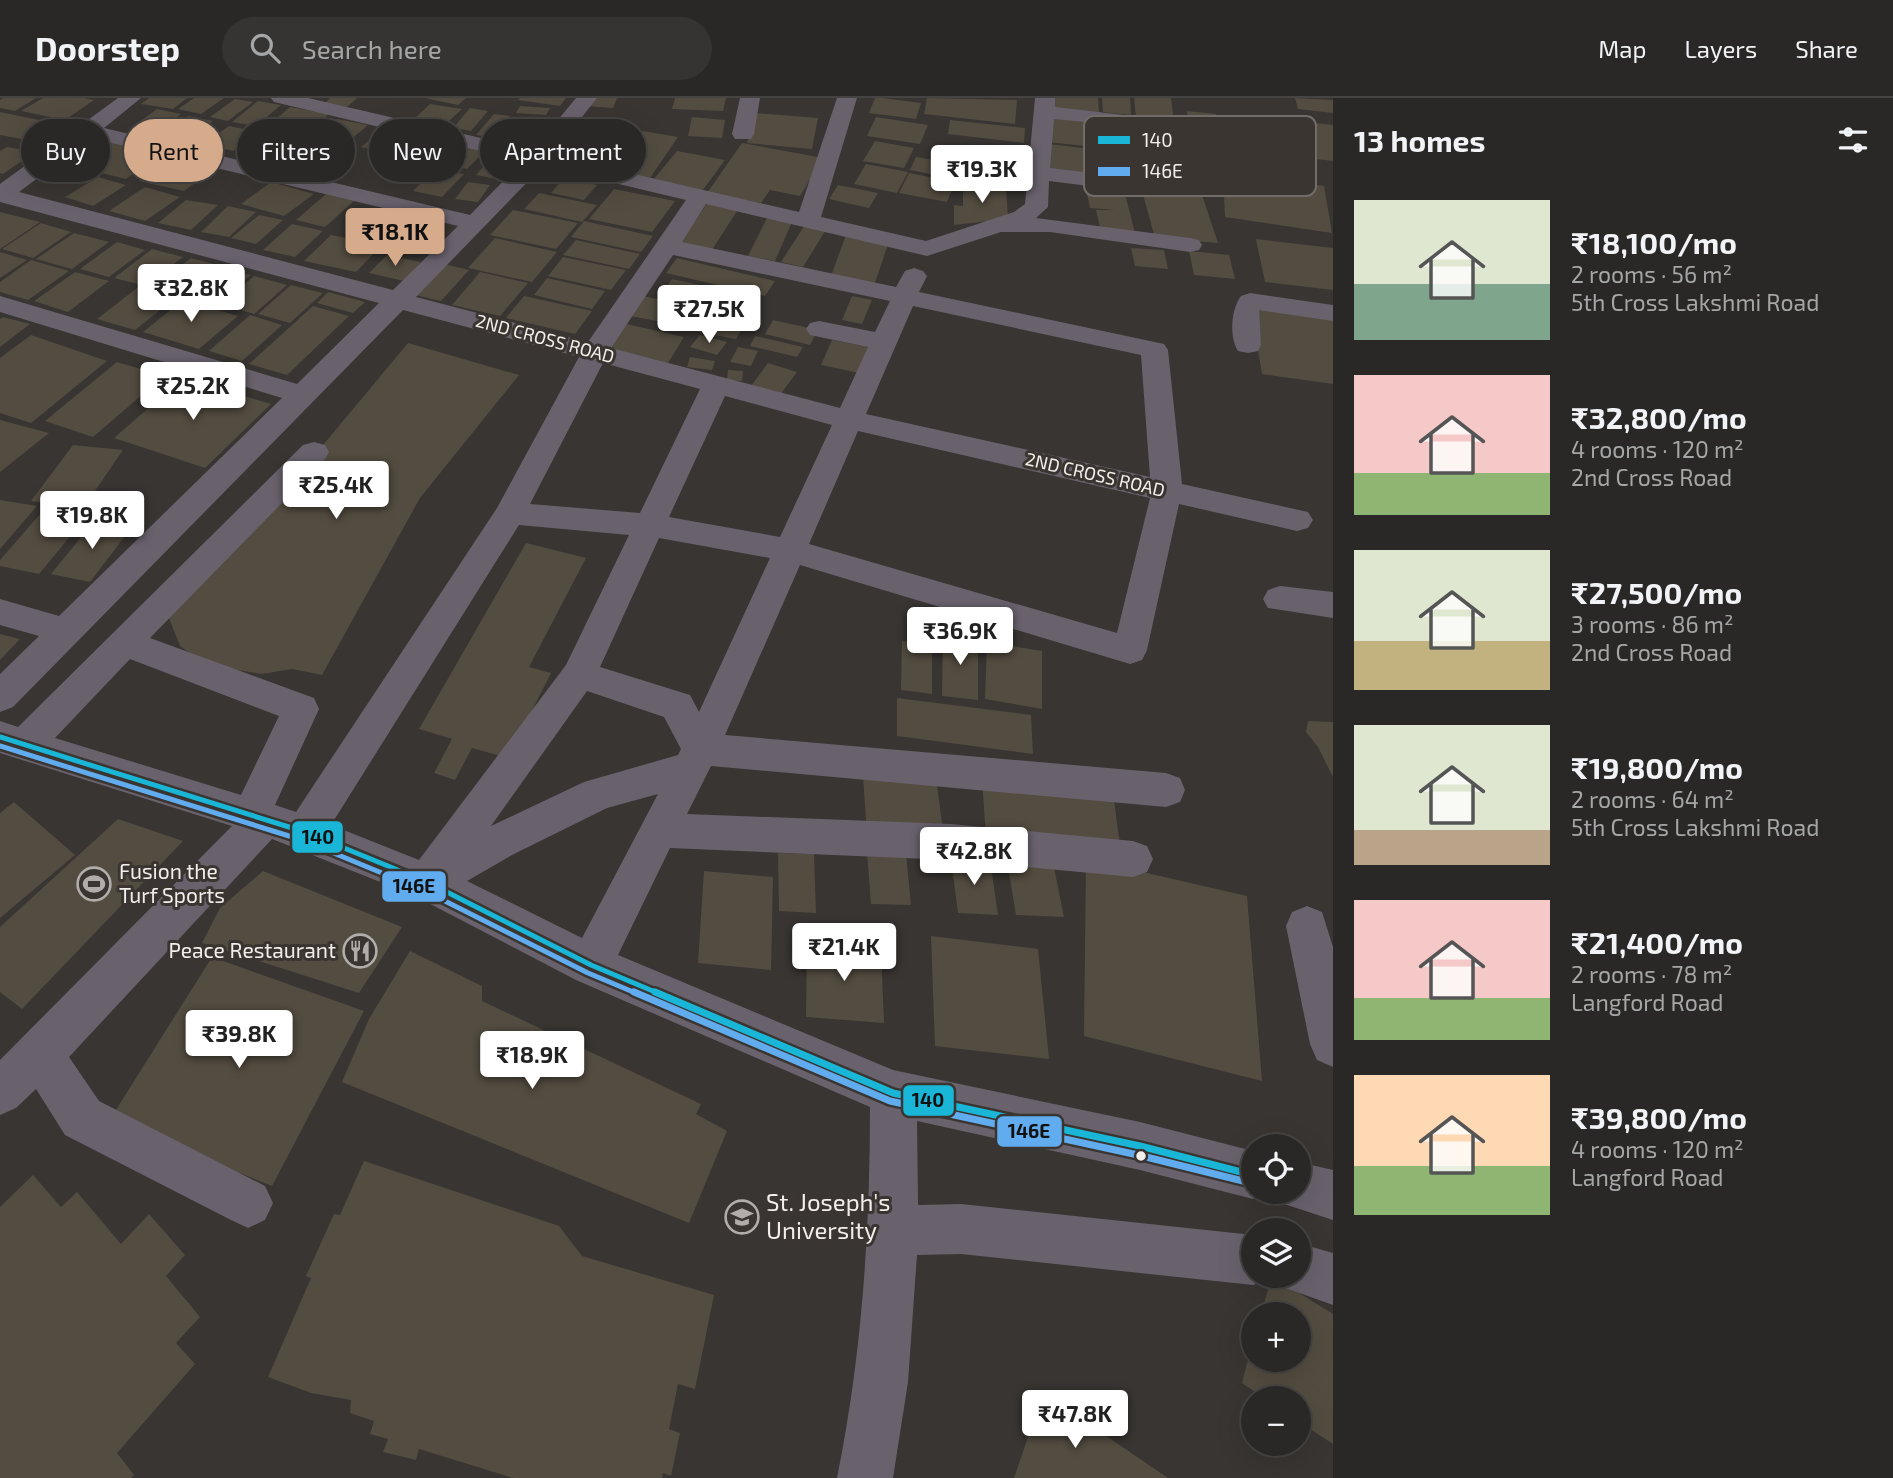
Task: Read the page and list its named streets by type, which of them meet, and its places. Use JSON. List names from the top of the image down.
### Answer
{
  "streets": {
    "street": ["2ND CROSS ROAD"]
  },
  "places": {
    "sports": ["Fusion the Turf Sports"],
    "restaurant": ["Peace Restaurant"],
    "school or university": ["St. Joseph's University"]
  },
  "lines": ["transit line 140", "transit line 146E"],
  "legend": ["140", "146E"],
  "page": {
    "header": "Doorstep",
    "search": "Search here",
    "nav": ["Map", "Layers", "Share"],
    "heading": "13 homes",
    "chip": [
      "Buy",
      "Rent",
      "Filters",
      "New",
      "Apartment"
    ],
    "price": [
      "₹19.3K",
      "₹18.1K",
      "₹32.8K",
      "₹27.5K",
      "₹25.2K",
      "₹25.4K",
      "₹19.8K",
      "₹36.9K",
      "₹42.8K",
      "₹21.4K",
      "₹39.8K",
      "₹18.9K",
      "₹47.8K"
    ],
    "list": [
      {
        "name": "₹18,100/mo",
        "note": "2 rooms · 56 m² · 5th Cross Lakshmi Road"
      },
      {
        "name": "₹32,800/mo",
        "note": "4 rooms · 120 m² · 2nd Cross Road"
      },
      {
        "name": "₹27,500/mo",
        "note": "3 rooms · 86 m² · 2nd Cross Road"
      },
      {
        "name": "₹19,800/mo",
        "note": "2 rooms · 64 m² · 5th Cross Lakshmi Road"
      },
      {
        "name": "₹21,400/mo",
        "note": "2 rooms · 78 m² · Langford Road"
      },
      {
        "name": "₹39,800/mo",
        "note": "4 rooms · 120 m² · Langford Road"
      }
    ],
    "map_buttons": ["+", "−"]
  }
}
